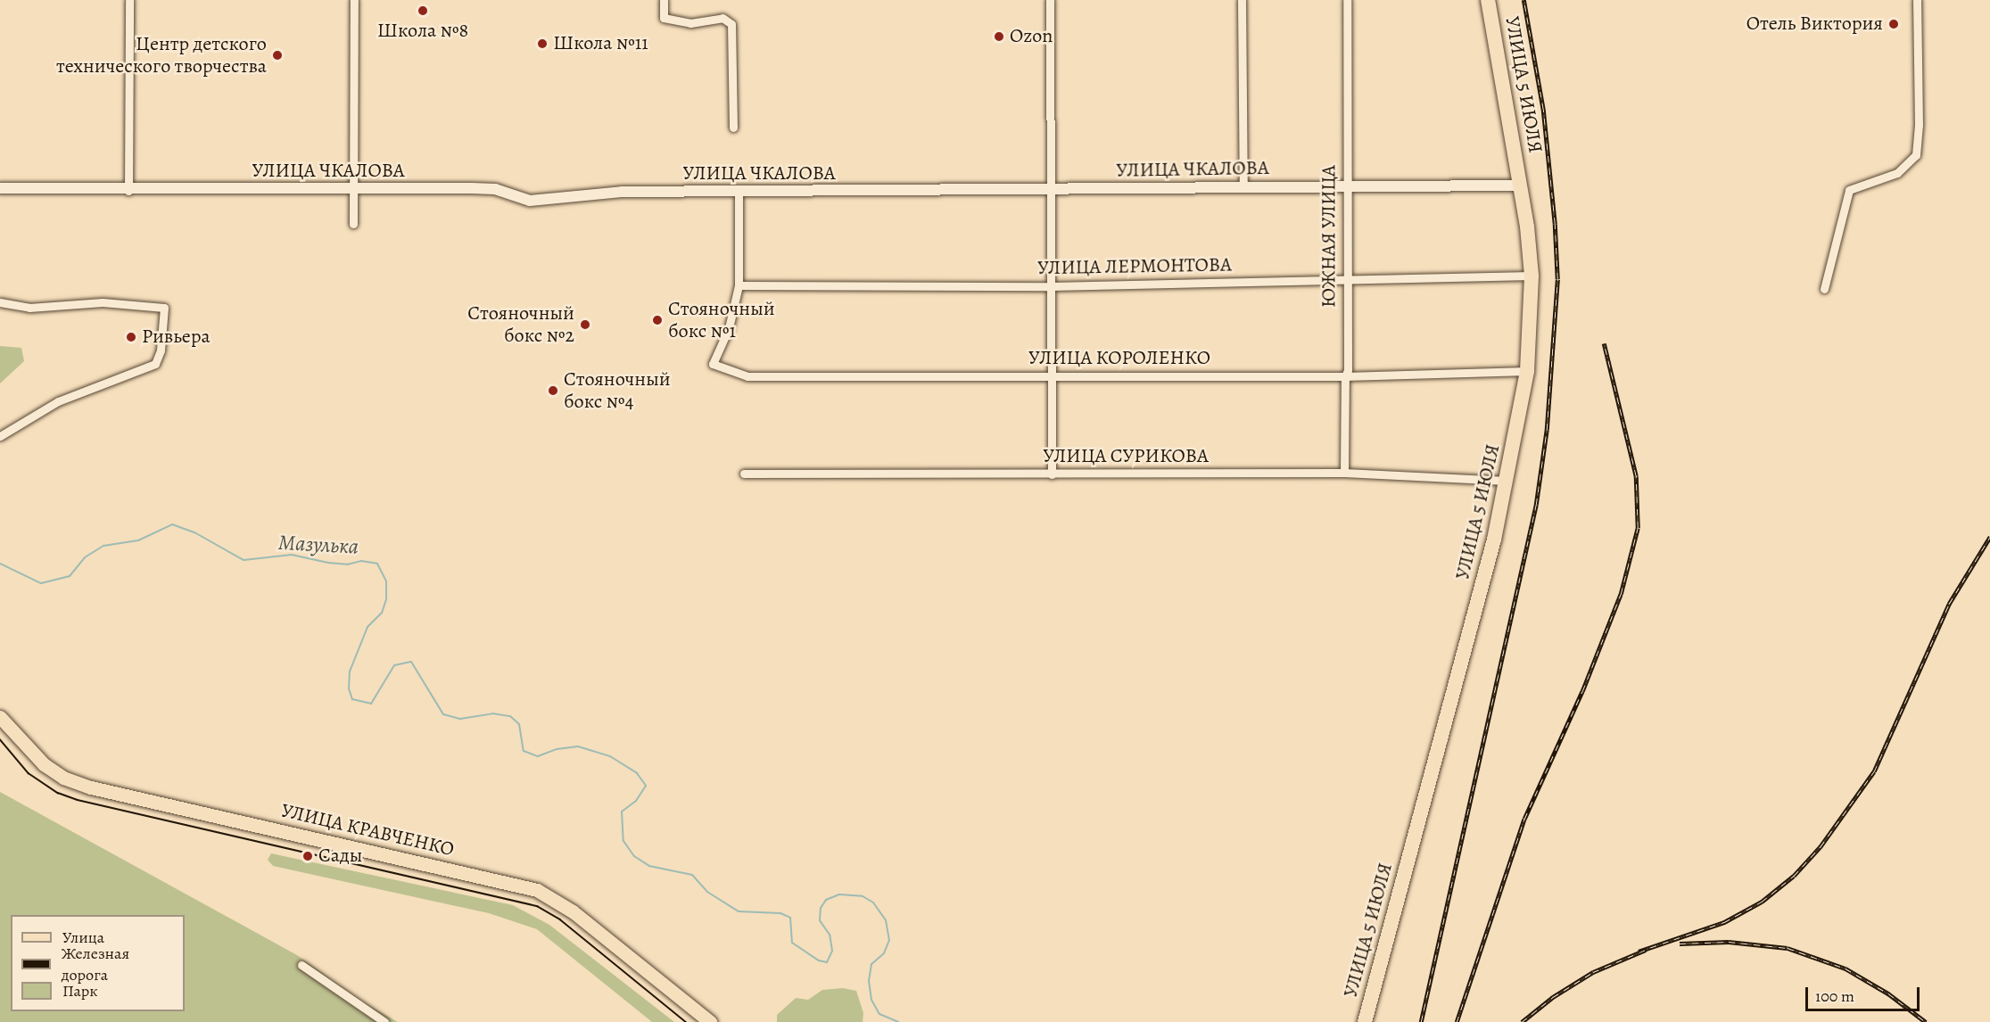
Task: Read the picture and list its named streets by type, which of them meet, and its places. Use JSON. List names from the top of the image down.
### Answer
{
  "streets": {
    "highway": ["УЛИЦА 5 ИЮЛЯ"],
    "main road": ["УЛИЦА КРАВЧЕНКО"],
    "street": [
      "УЛИЦА ЧКАЛОВА",
      "ЮЖНАЯ УЛИЦА",
      "УЛИЦА ЛЕРМОНТОВА",
      "УЛИЦА КОРОЛЕНКО",
      "УЛИЦА СУРИКОВА"
    ]
  },
  "crossings": [
    ["УЛИЦА 5 ИЮЛЯ", "УЛИЦА ЧКАЛОВА"],
    ["УЛИЦА 5 ИЮЛЯ", "УЛИЦА ЛЕРМОНТОВА"],
    ["УЛИЦА 5 ИЮЛЯ", "УЛИЦА КОРОЛЕНКО"],
    ["УЛИЦА 5 ИЮЛЯ", "УЛИЦА СУРИКОВА"],
    ["УЛИЦА ЧКАЛОВА", "ЮЖНАЯ УЛИЦА"],
    ["ЮЖНАЯ УЛИЦА", "УЛИЦА ЛЕРМОНТОВА"],
    ["ЮЖНАЯ УЛИЦА", "УЛИЦА КОРОЛЕНКО"],
    ["ЮЖНАЯ УЛИЦА", "УЛИЦА СУРИКОВА"],
    ["УЛИЦА ЛЕРМОНТОВА", "УЛИЦА КОРОЛЕНКО"]
  ],
  "water": ["Мазулька"],
  "places": [
    "Школа №8",
    "Отель Виктория",
    "Ozon",
    "Школа №11",
    "Центр детского технического творчества",
    "Стояночный бокс №1",
    "Стояночный бокс №2",
    "Ривьера",
    "Стояночный бокс №4",
    "Сады"
  ],
  "legend": ["Улица", "Железная дорога", "Парк"],
  "scale_bar": "100 m"
}
